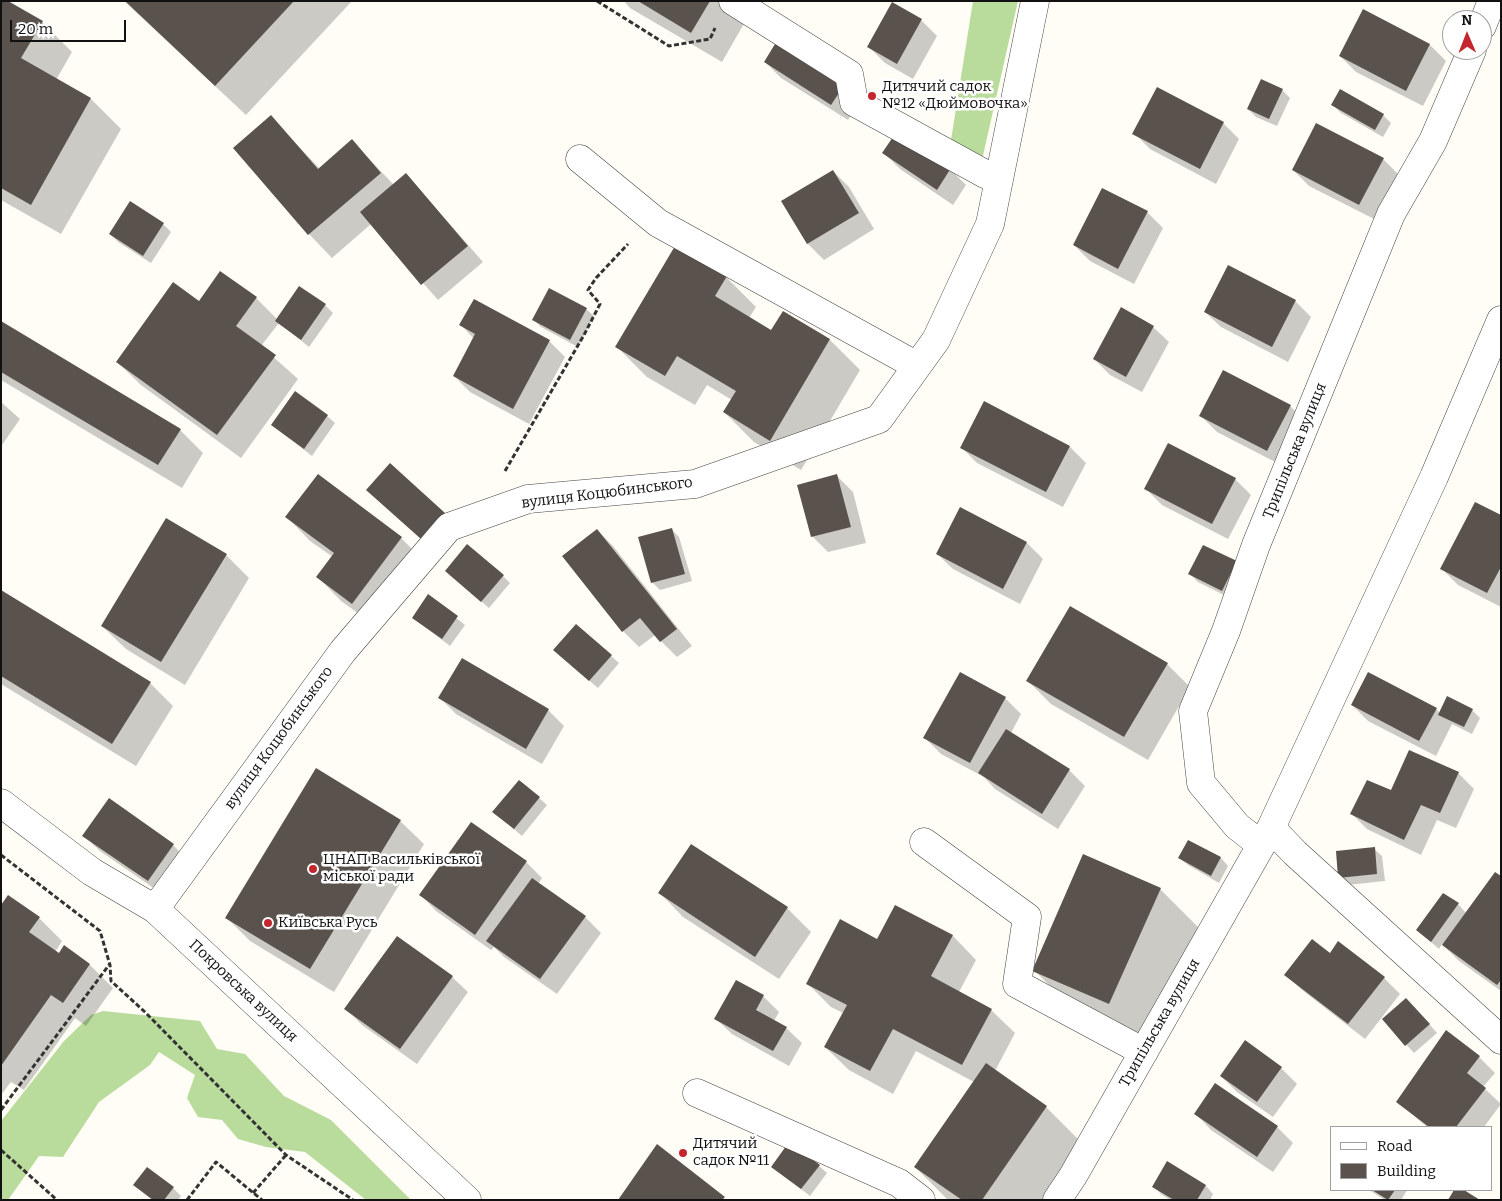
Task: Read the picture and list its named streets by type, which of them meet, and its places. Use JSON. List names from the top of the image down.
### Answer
{
  "streets": {
    "street": ["Трипільська вулиця", "вулиця Коцюбинського", "Покровська вулиця"]
  },
  "crossings": [
    ["вулиця Коцюбинського", "Покровська вулиця"]
  ],
  "places": [
    "Дитячий садок №12 «Дюймовочка»",
    "ЦНАП Васильківської міської ради",
    "Київська Русь",
    "Дитячий садок №11"
  ],
  "legend": ["Road", "Building"],
  "scale_bar": "20 m",
  "north": "top"
}
